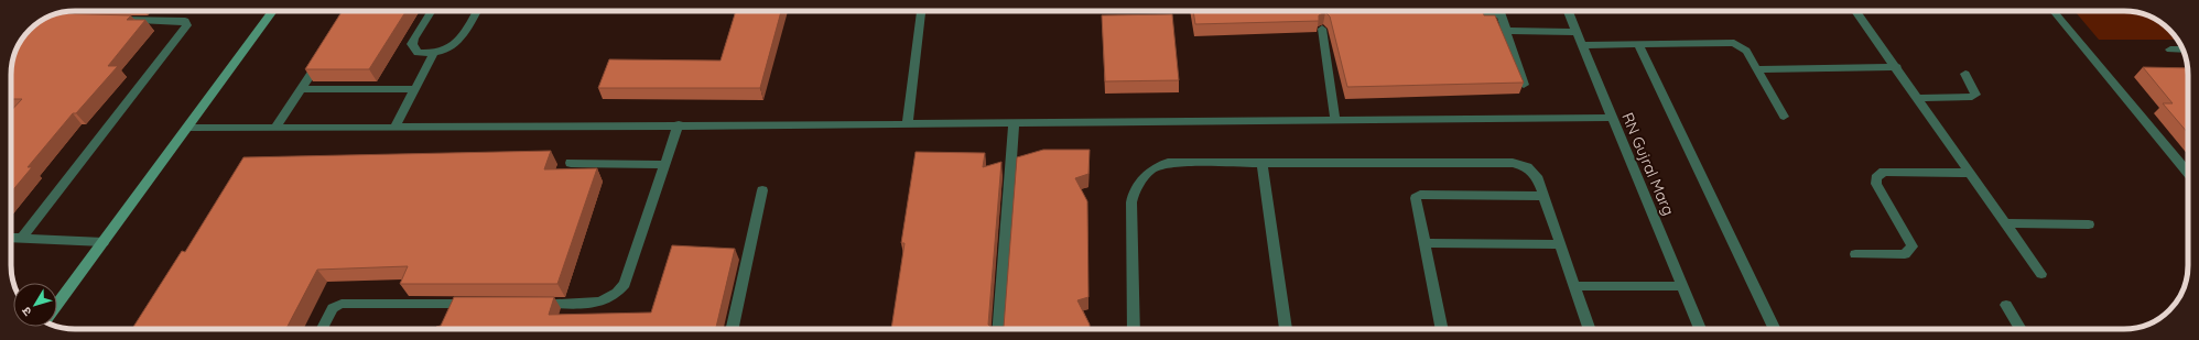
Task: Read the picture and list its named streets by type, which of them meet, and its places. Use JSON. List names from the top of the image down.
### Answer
{
  "streets": {
    "street": ["RN Gujral Marg"]
  },
  "north": "bottom left"
}
